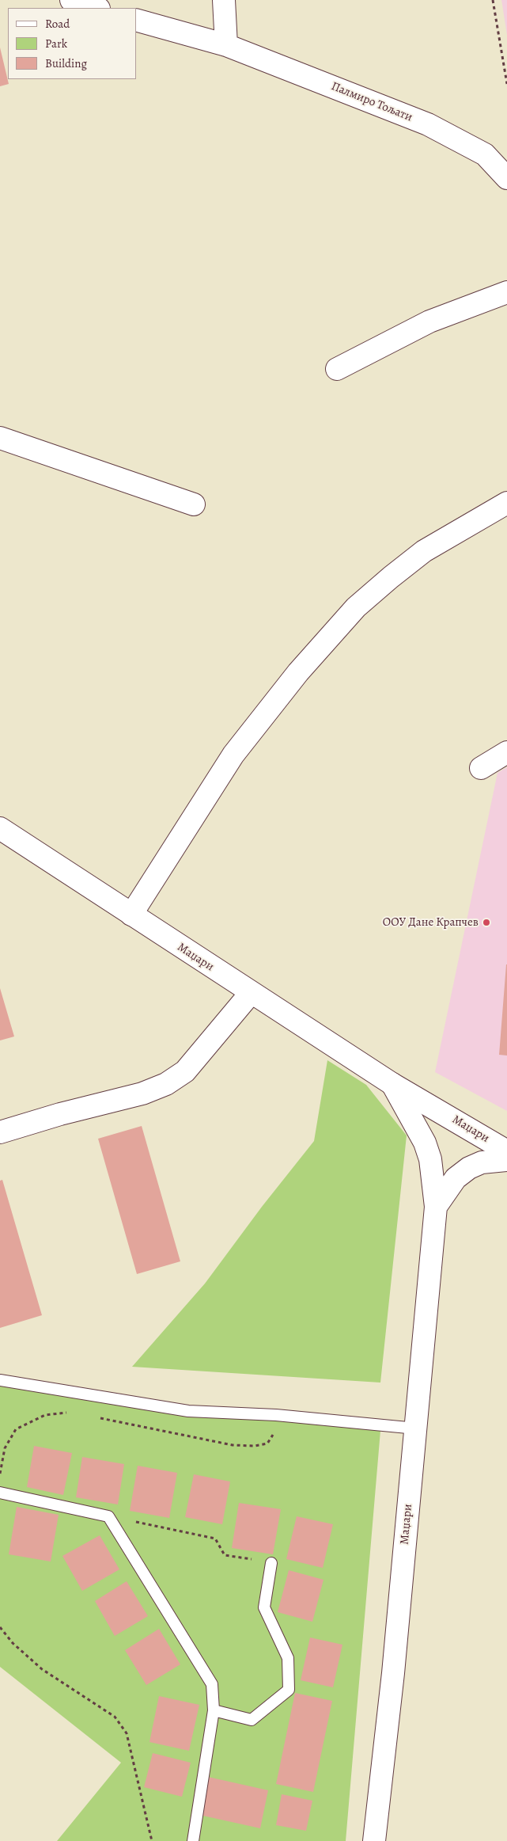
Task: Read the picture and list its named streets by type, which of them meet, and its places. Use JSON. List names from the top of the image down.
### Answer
{
  "streets": {
    "street": ["Палмиро Тољати", "Маџари"]
  },
  "places": ["ООУ Дане Крапчев"],
  "legend": ["Road", "Park", "Building"]
}
